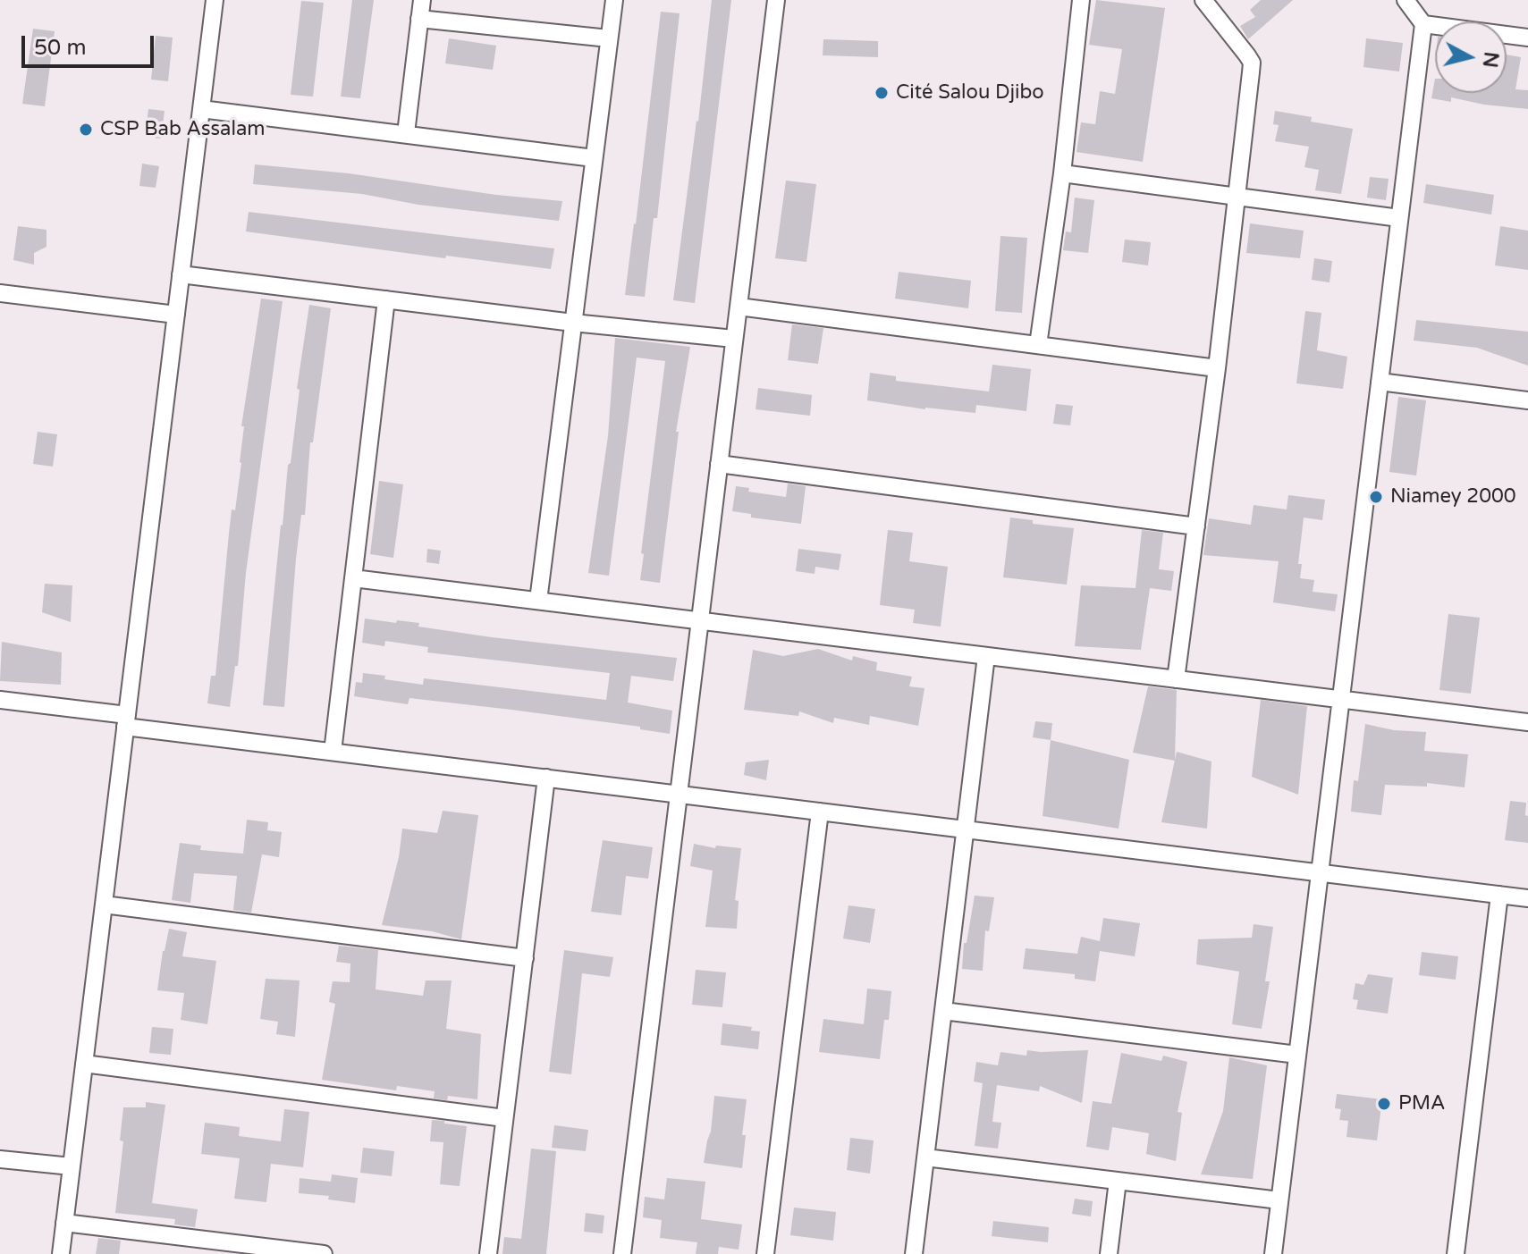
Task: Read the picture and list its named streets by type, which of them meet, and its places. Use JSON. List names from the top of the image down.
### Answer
{
  "places": [
    "Cité Salou Djibo",
    "CSP Bab Assalam",
    "Niamey 2000",
    "PMA"
  ],
  "scale_bar": "50 m",
  "north": "right"
}
